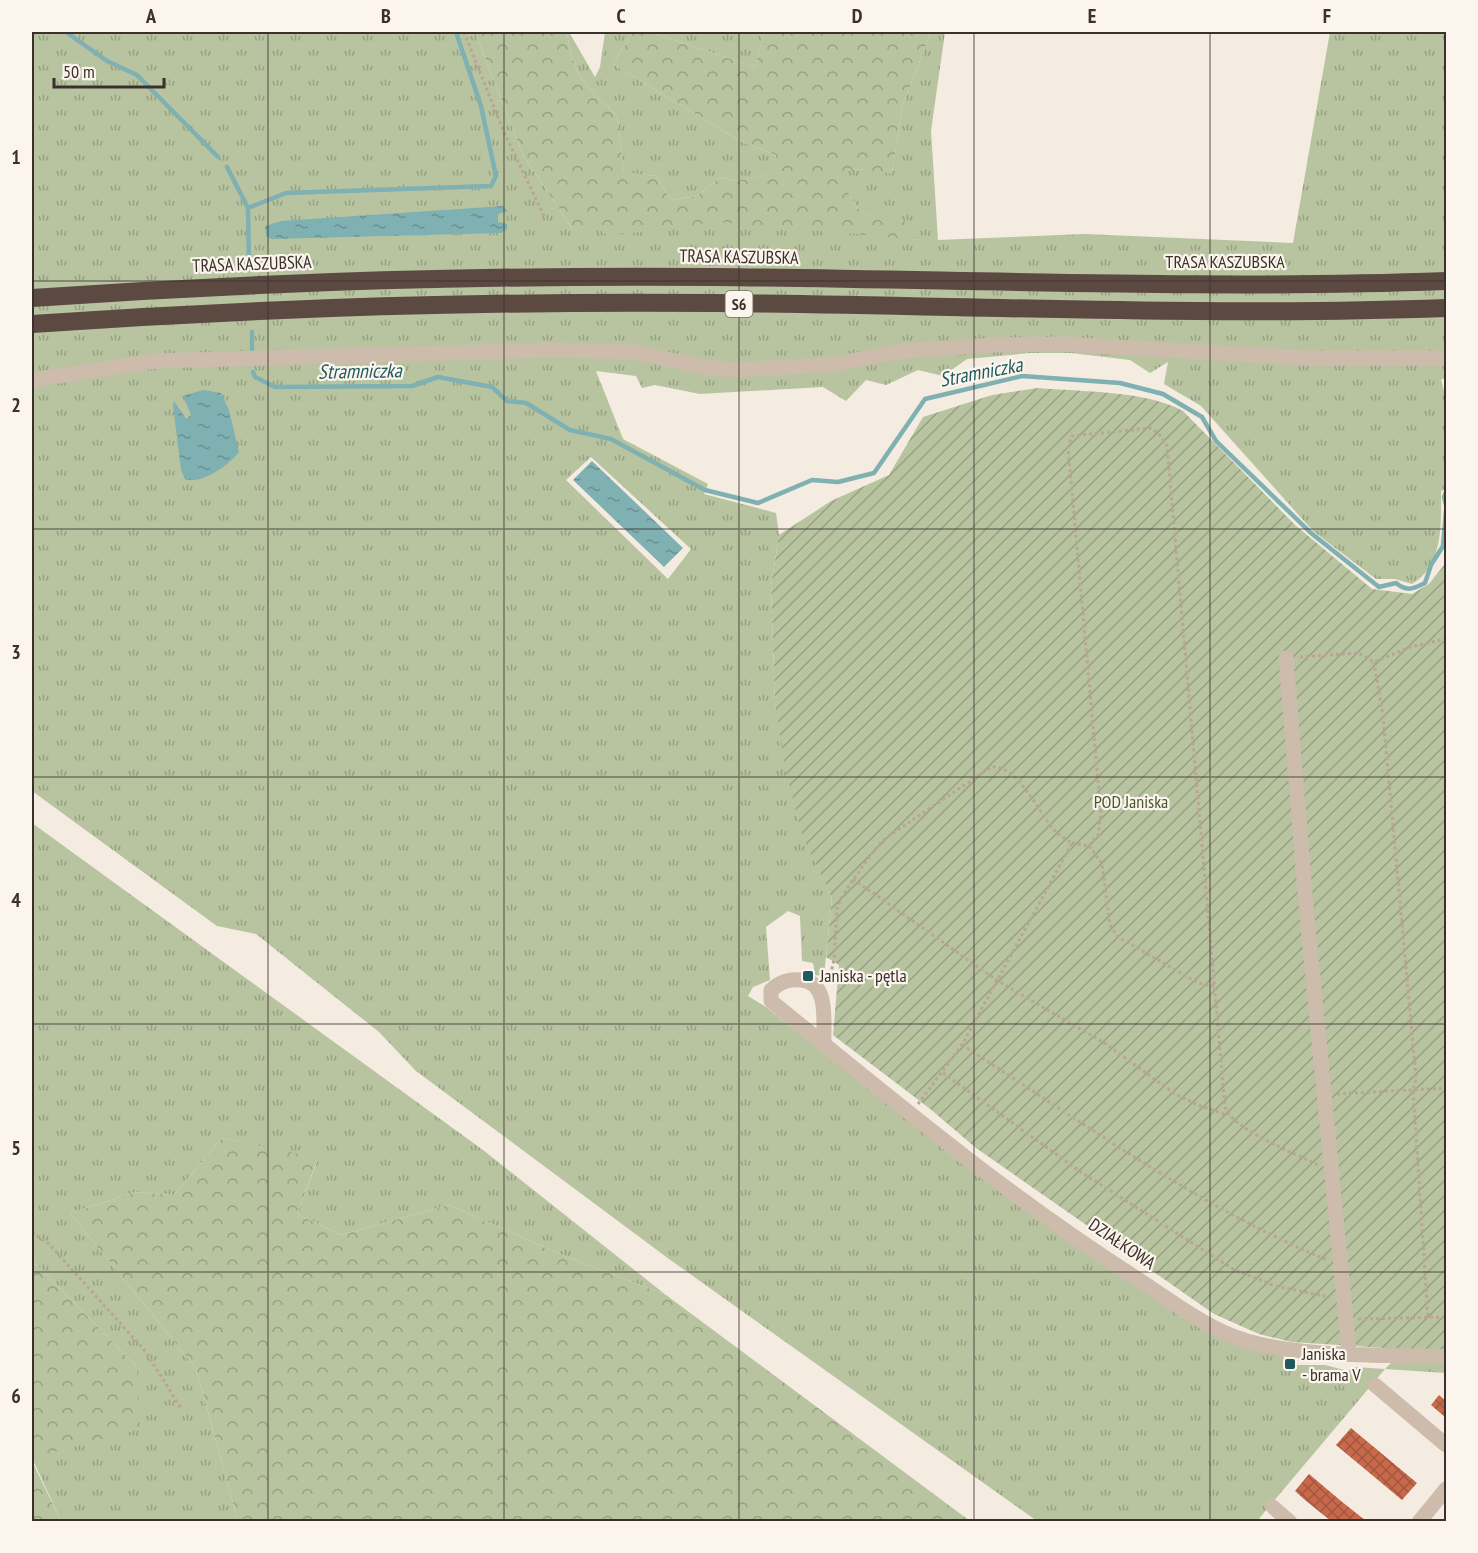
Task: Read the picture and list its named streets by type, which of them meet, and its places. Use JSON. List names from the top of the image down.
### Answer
{
  "streets": {
    "highway": ["TRASA KASZUBSKA", "S6"],
    "street": ["DZIAŁKOWA"]
  },
  "water": ["Stramniczka"],
  "parks": ["POD Janiska"],
  "places": {
    "transit": ["Janiska - pętla", "Janiska - brama V"]
  },
  "scale_bar": "50 m",
  "grid": {
    "columns": [
      "A",
      "B",
      "C",
      "D",
      "E",
      "F"
    ],
    "rows": [
      "1",
      "2",
      "3",
      "4",
      "5",
      "6"
    ]
  }
}
